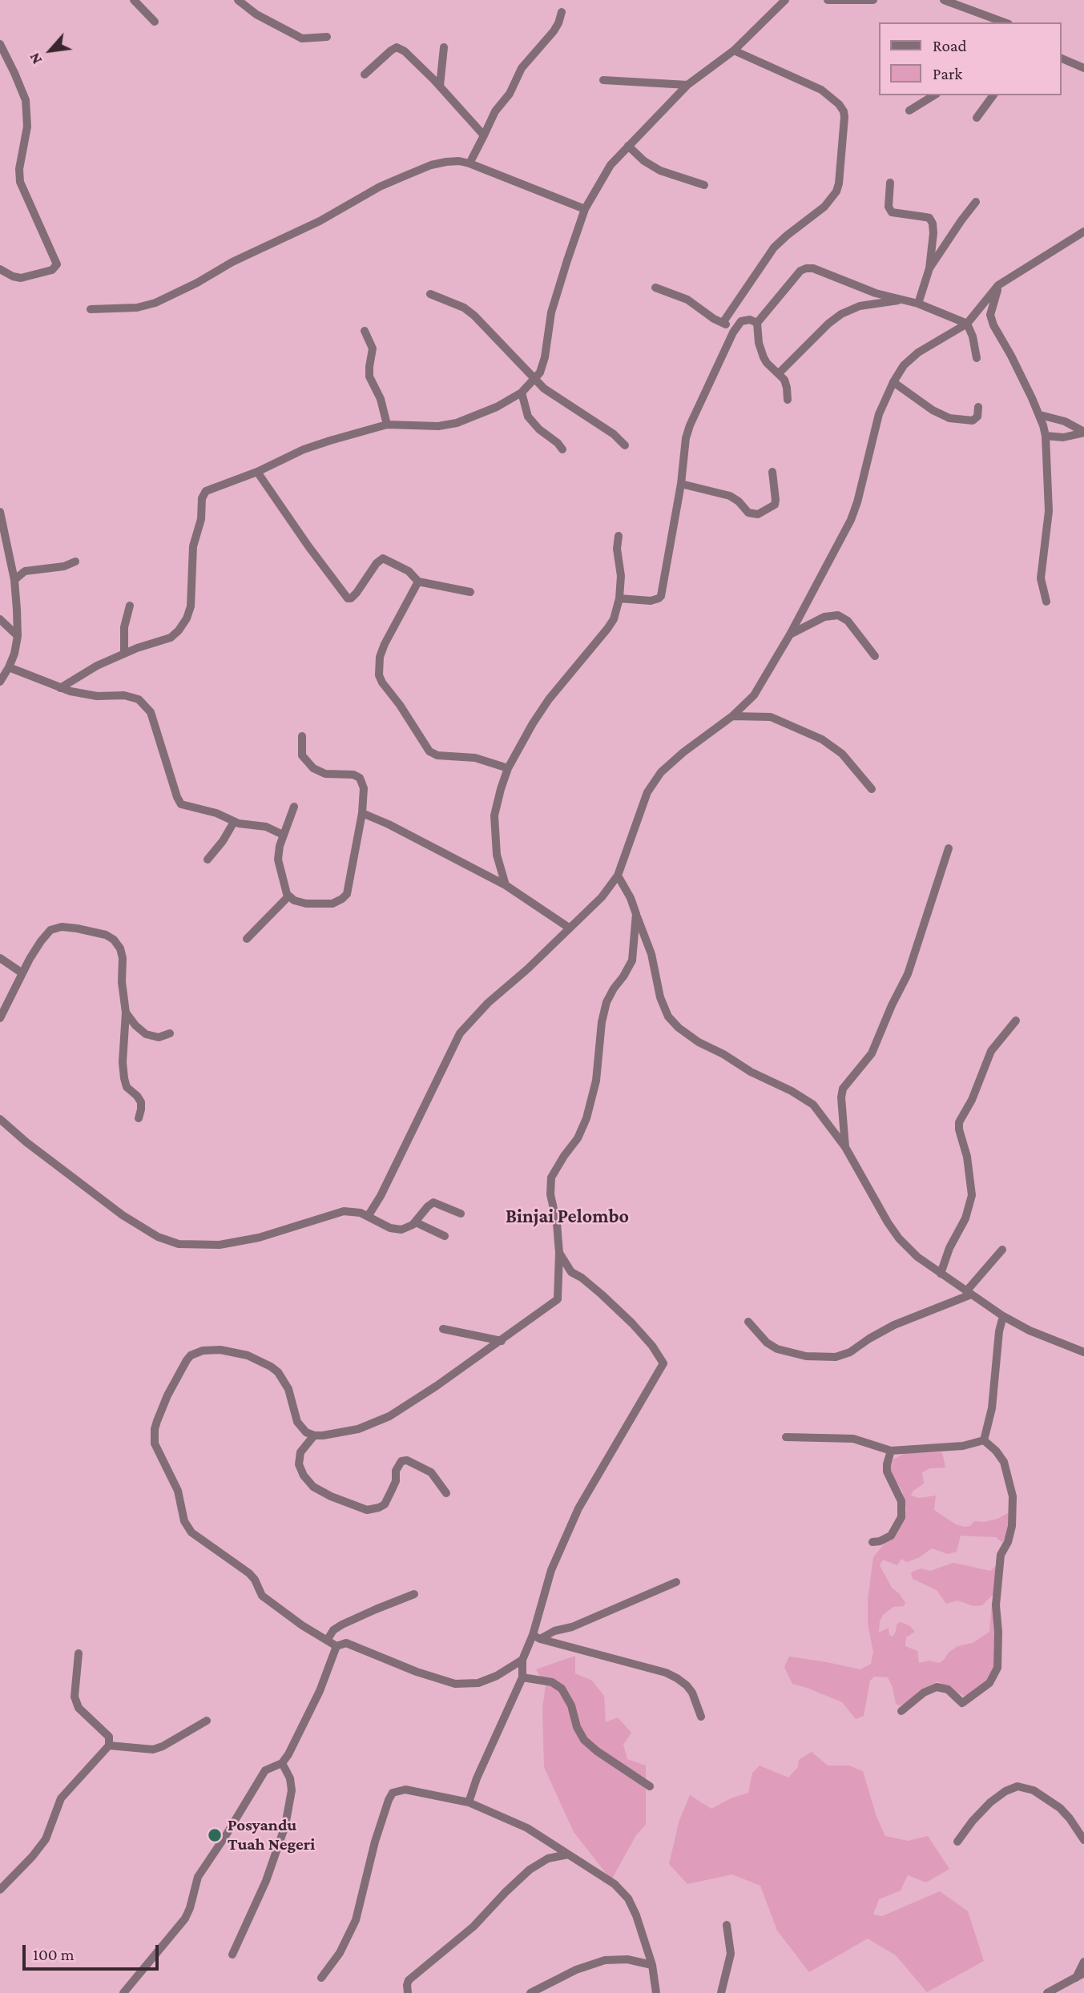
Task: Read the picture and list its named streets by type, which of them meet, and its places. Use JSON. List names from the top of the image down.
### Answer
{
  "districts": ["Binjai Pelombo"],
  "places": ["Posyandu Tuah Negeri"],
  "legend": ["Road", "Park"],
  "scale_bar": "100 m",
  "north": "bottom left"
}
